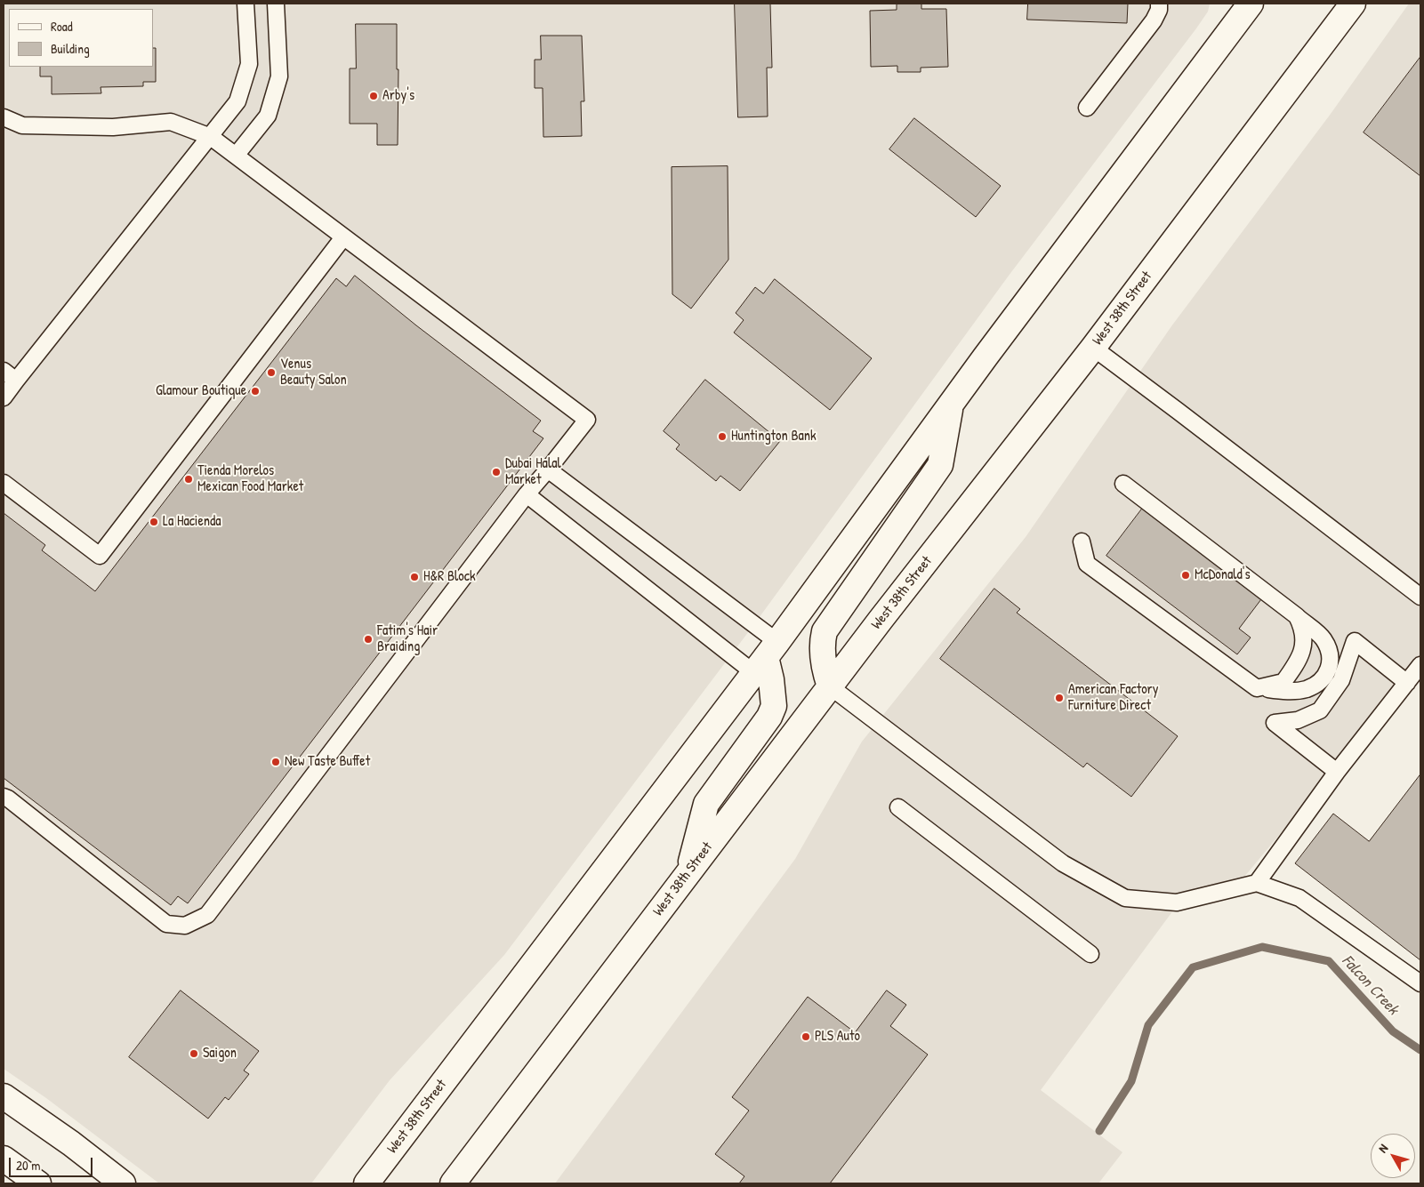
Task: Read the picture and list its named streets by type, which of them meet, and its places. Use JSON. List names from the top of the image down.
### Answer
{
  "streets": {
    "main road": ["West 38th Street"]
  },
  "water": ["Falcon Creek"],
  "places": [
    "Arby's",
    "Venus Beauty Salon",
    "Glamour Boutique",
    "Huntington Bank",
    "Dubai Halal Market",
    "Tienda Morelos Mexican Food Market",
    "La Hacienda",
    "McDonald's",
    "H&R Block",
    "Fatim's Hair Braiding",
    "American Factory Furniture Direct",
    "New Taste Buffet",
    "PLS Auto",
    "Saigon"
  ],
  "legend": ["Road", "Building"],
  "scale_bar": "20 m",
  "north": "top left"
}
